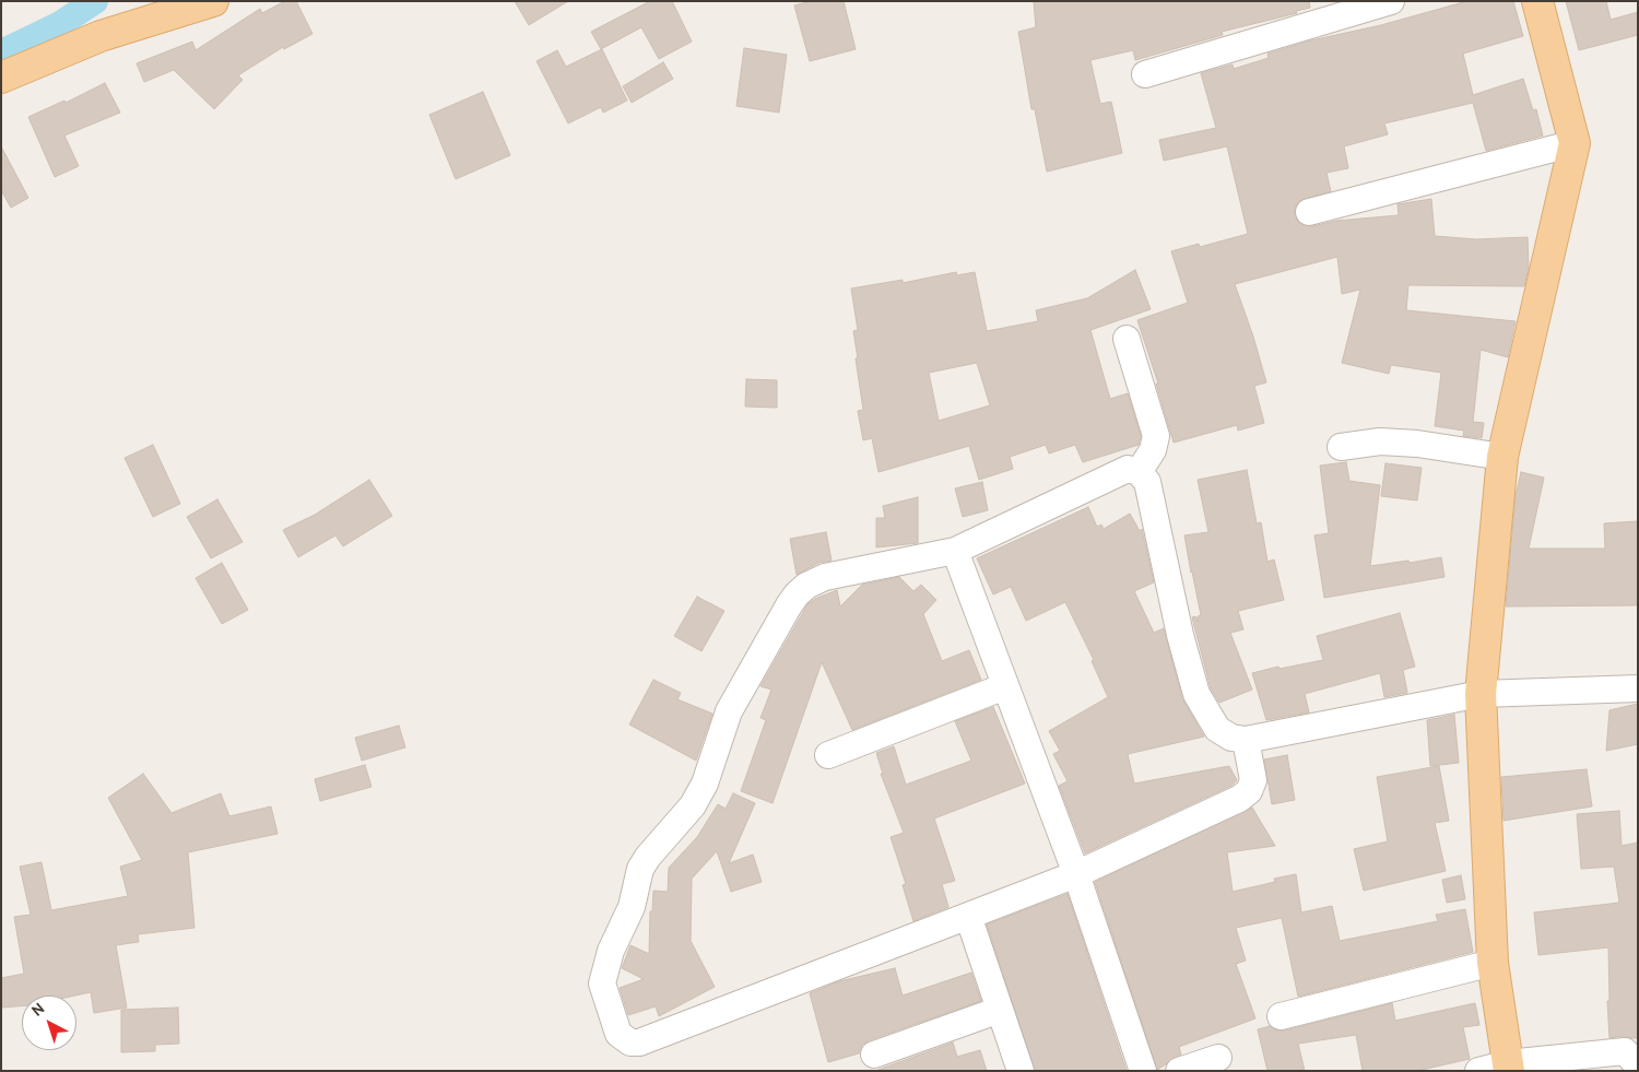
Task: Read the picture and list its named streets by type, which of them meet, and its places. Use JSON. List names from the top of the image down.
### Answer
{
  "north": "top left"
}
